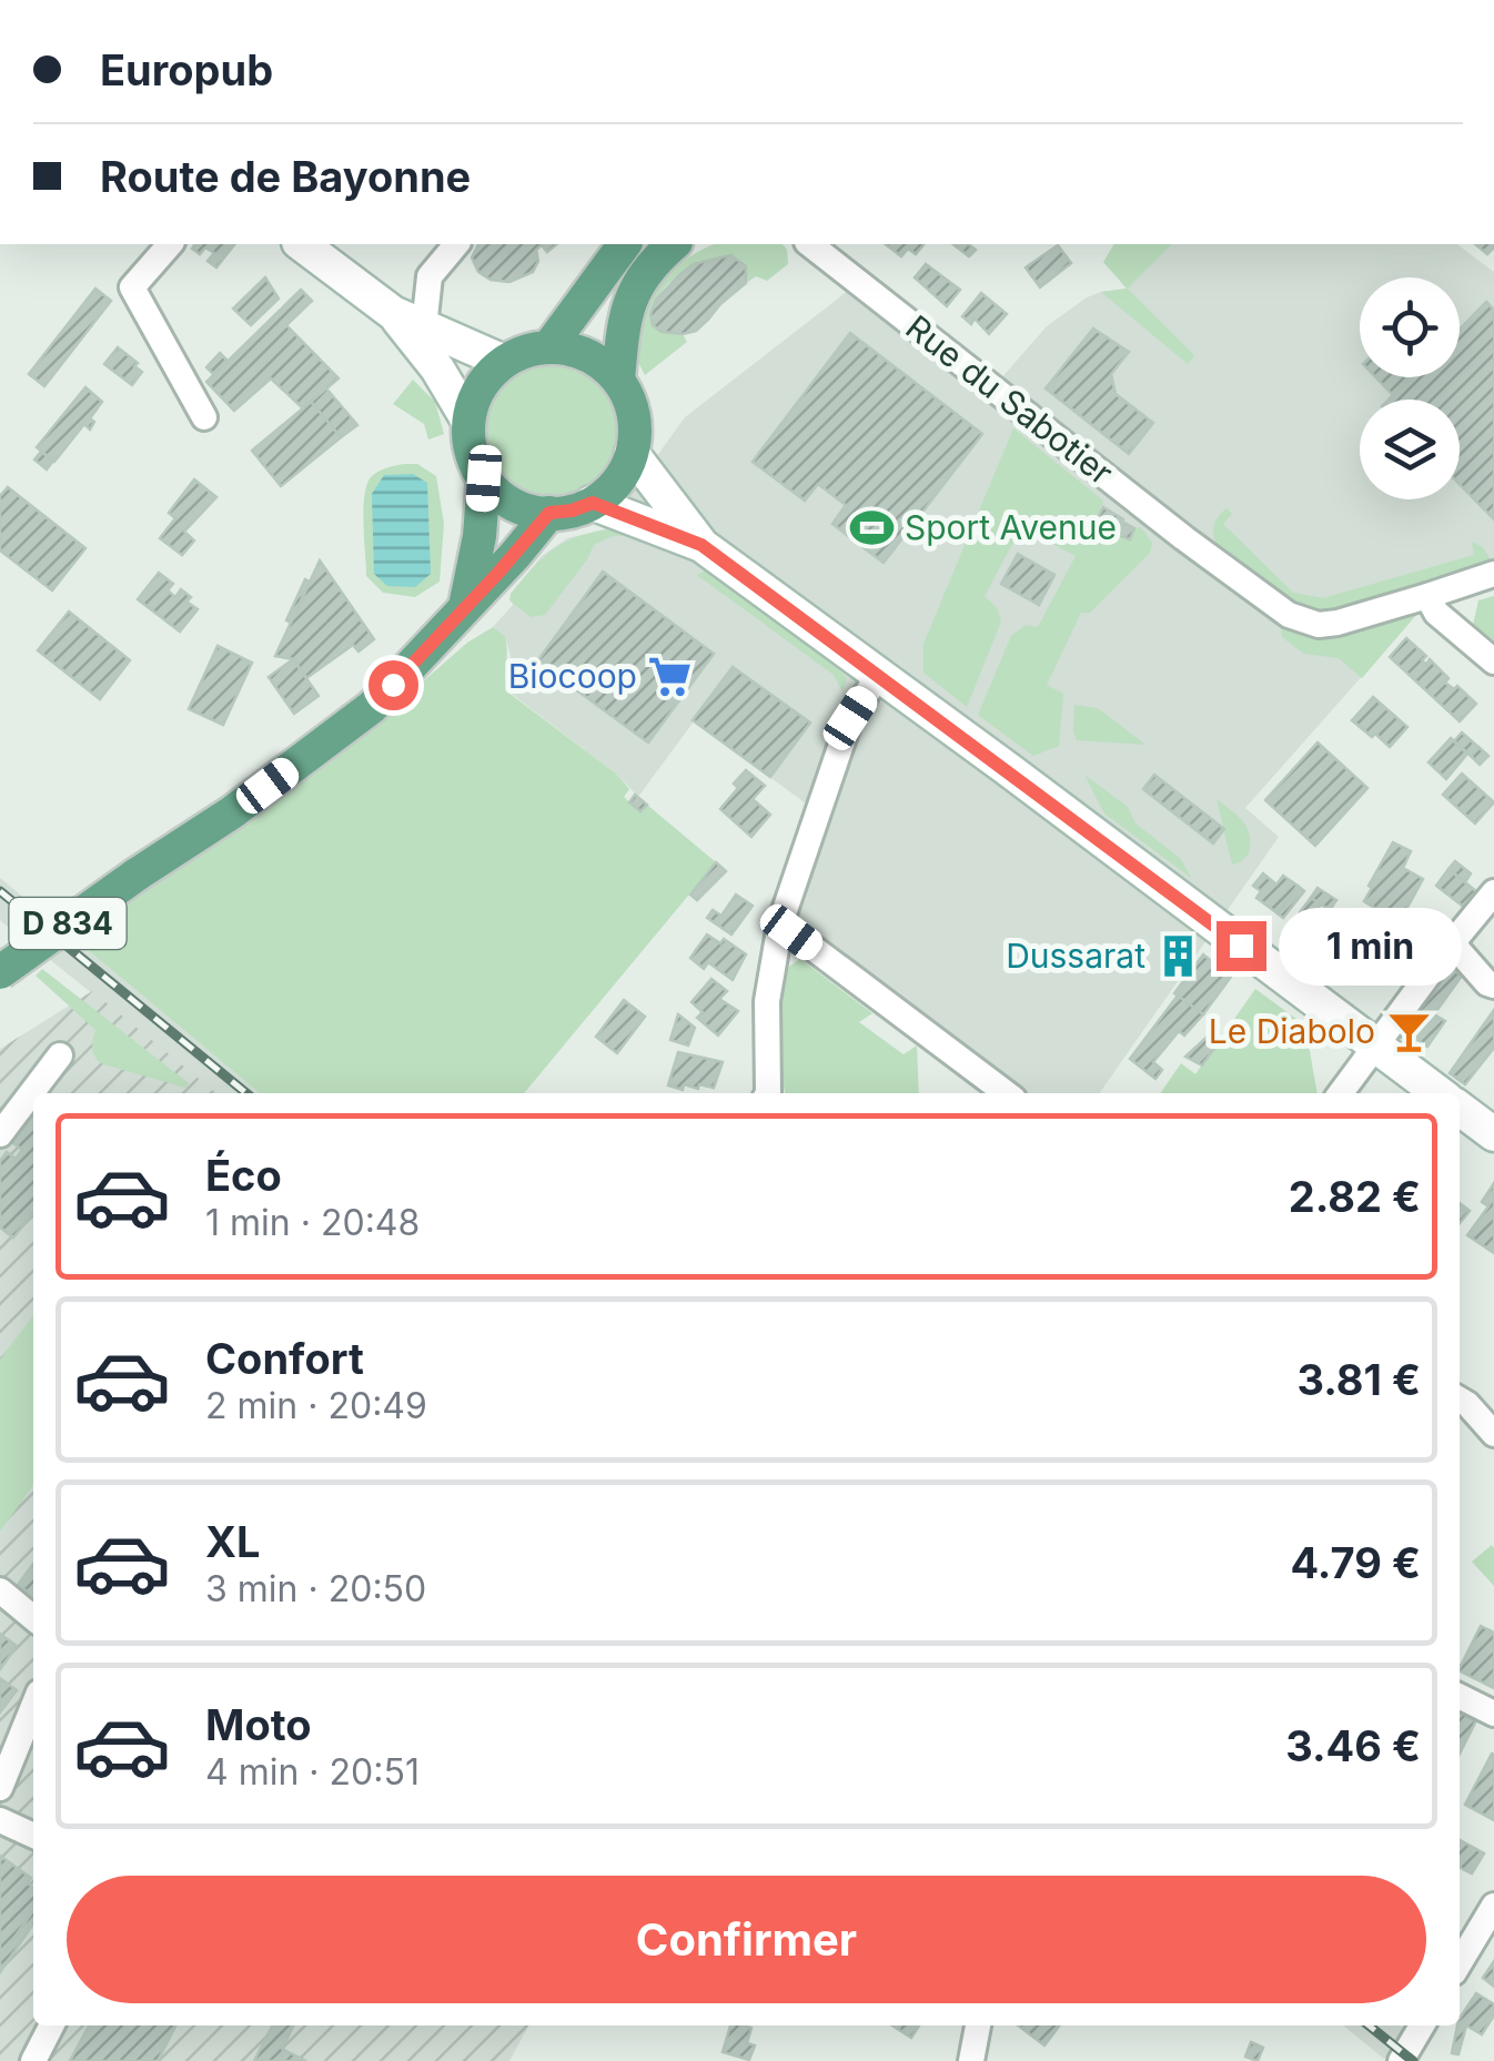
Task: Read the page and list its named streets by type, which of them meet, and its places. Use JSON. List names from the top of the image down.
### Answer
{
  "streets": {
    "main road": ["D 834"],
    "street": ["Rue du Sabotier"]
  },
  "places": {
    "sports": ["Sport Avenue"],
    "supermarket": ["Biocoop"],
    "building": ["Dussarat"],
    "bar": ["Le Diabolo"]
  },
  "page": {
    "banner": ["Europub", "Route de Bayonne"],
    "bubble": "1 min",
    "list": [
      {
        "name": "Éco",
        "note": "1 min · 20:48",
        "value": "2.82 €"
      },
      {
        "name": "Confort",
        "note": "2 min · 20:49",
        "value": "3.81 €"
      },
      {
        "name": "XL",
        "note": "3 min · 20:50",
        "value": "4.79 €"
      },
      {
        "name": "Moto",
        "note": "4 min · 20:51",
        "value": "3.46 €"
      }
    ],
    "buttons": "Confirmer"
  }
}
